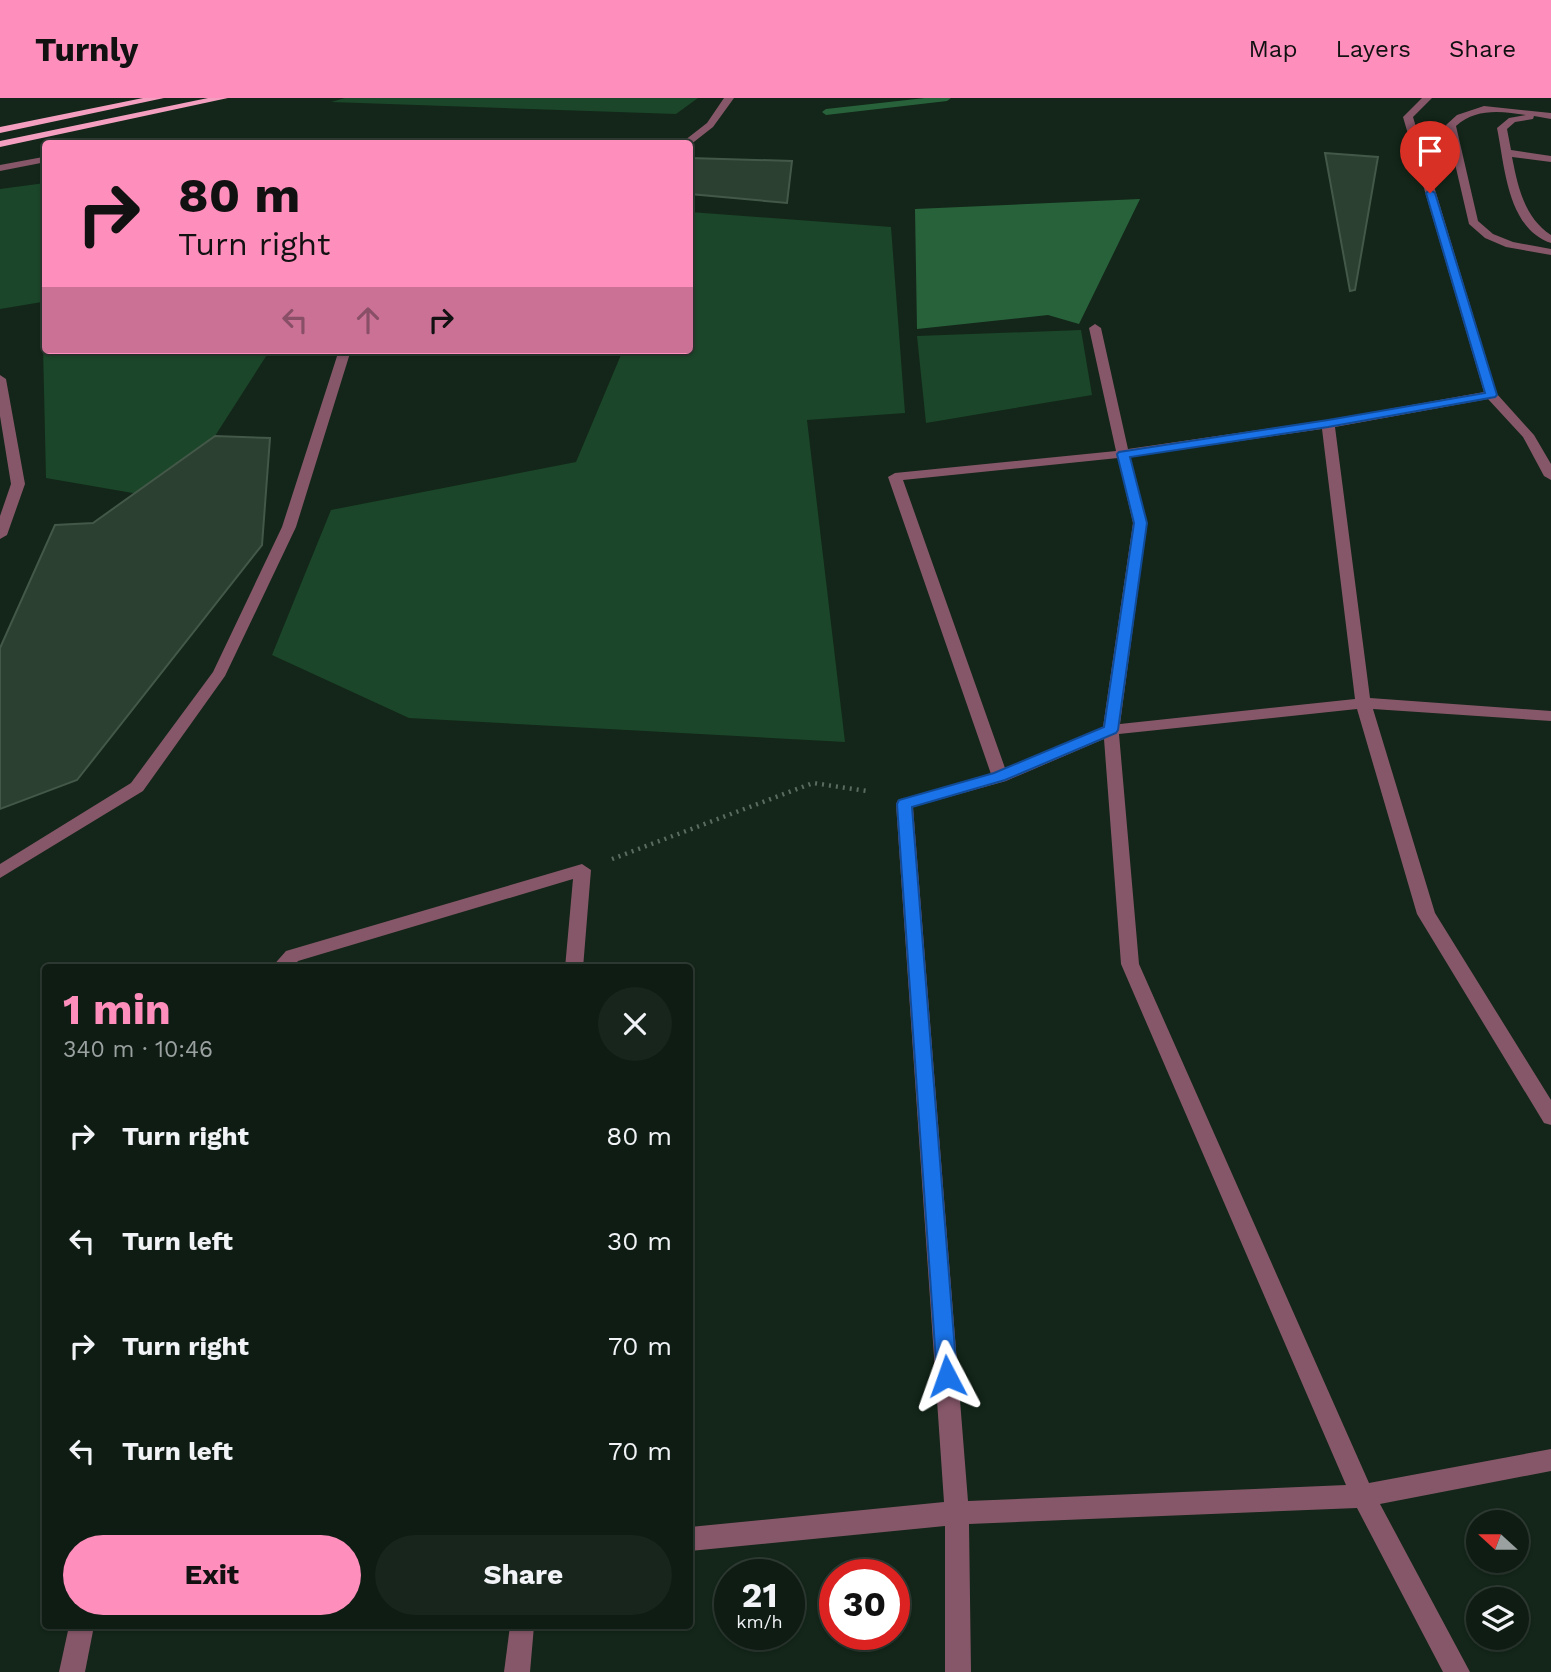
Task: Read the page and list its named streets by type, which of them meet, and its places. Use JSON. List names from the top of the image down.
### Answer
{
  "north": "left",
  "page": {
    "header": "Turnly",
    "nav": ["Map", "Layers", "Share"],
    "turn": ["80 m", "Turn right"],
    "heading": ["1 min", "340 m · 10:46"],
    "list": [
      {
        "name": "Turn right",
        "value": "80 m"
      },
      {
        "name": "Turn left",
        "value": "30 m"
      },
      {
        "name": "Turn right",
        "value": "70 m"
      },
      {
        "name": "Turn left",
        "value": "70 m"
      }
    ],
    "buttons": ["Exit", "Share"],
    "speed": "21 km/h",
    "limit": "30"
  }
}
